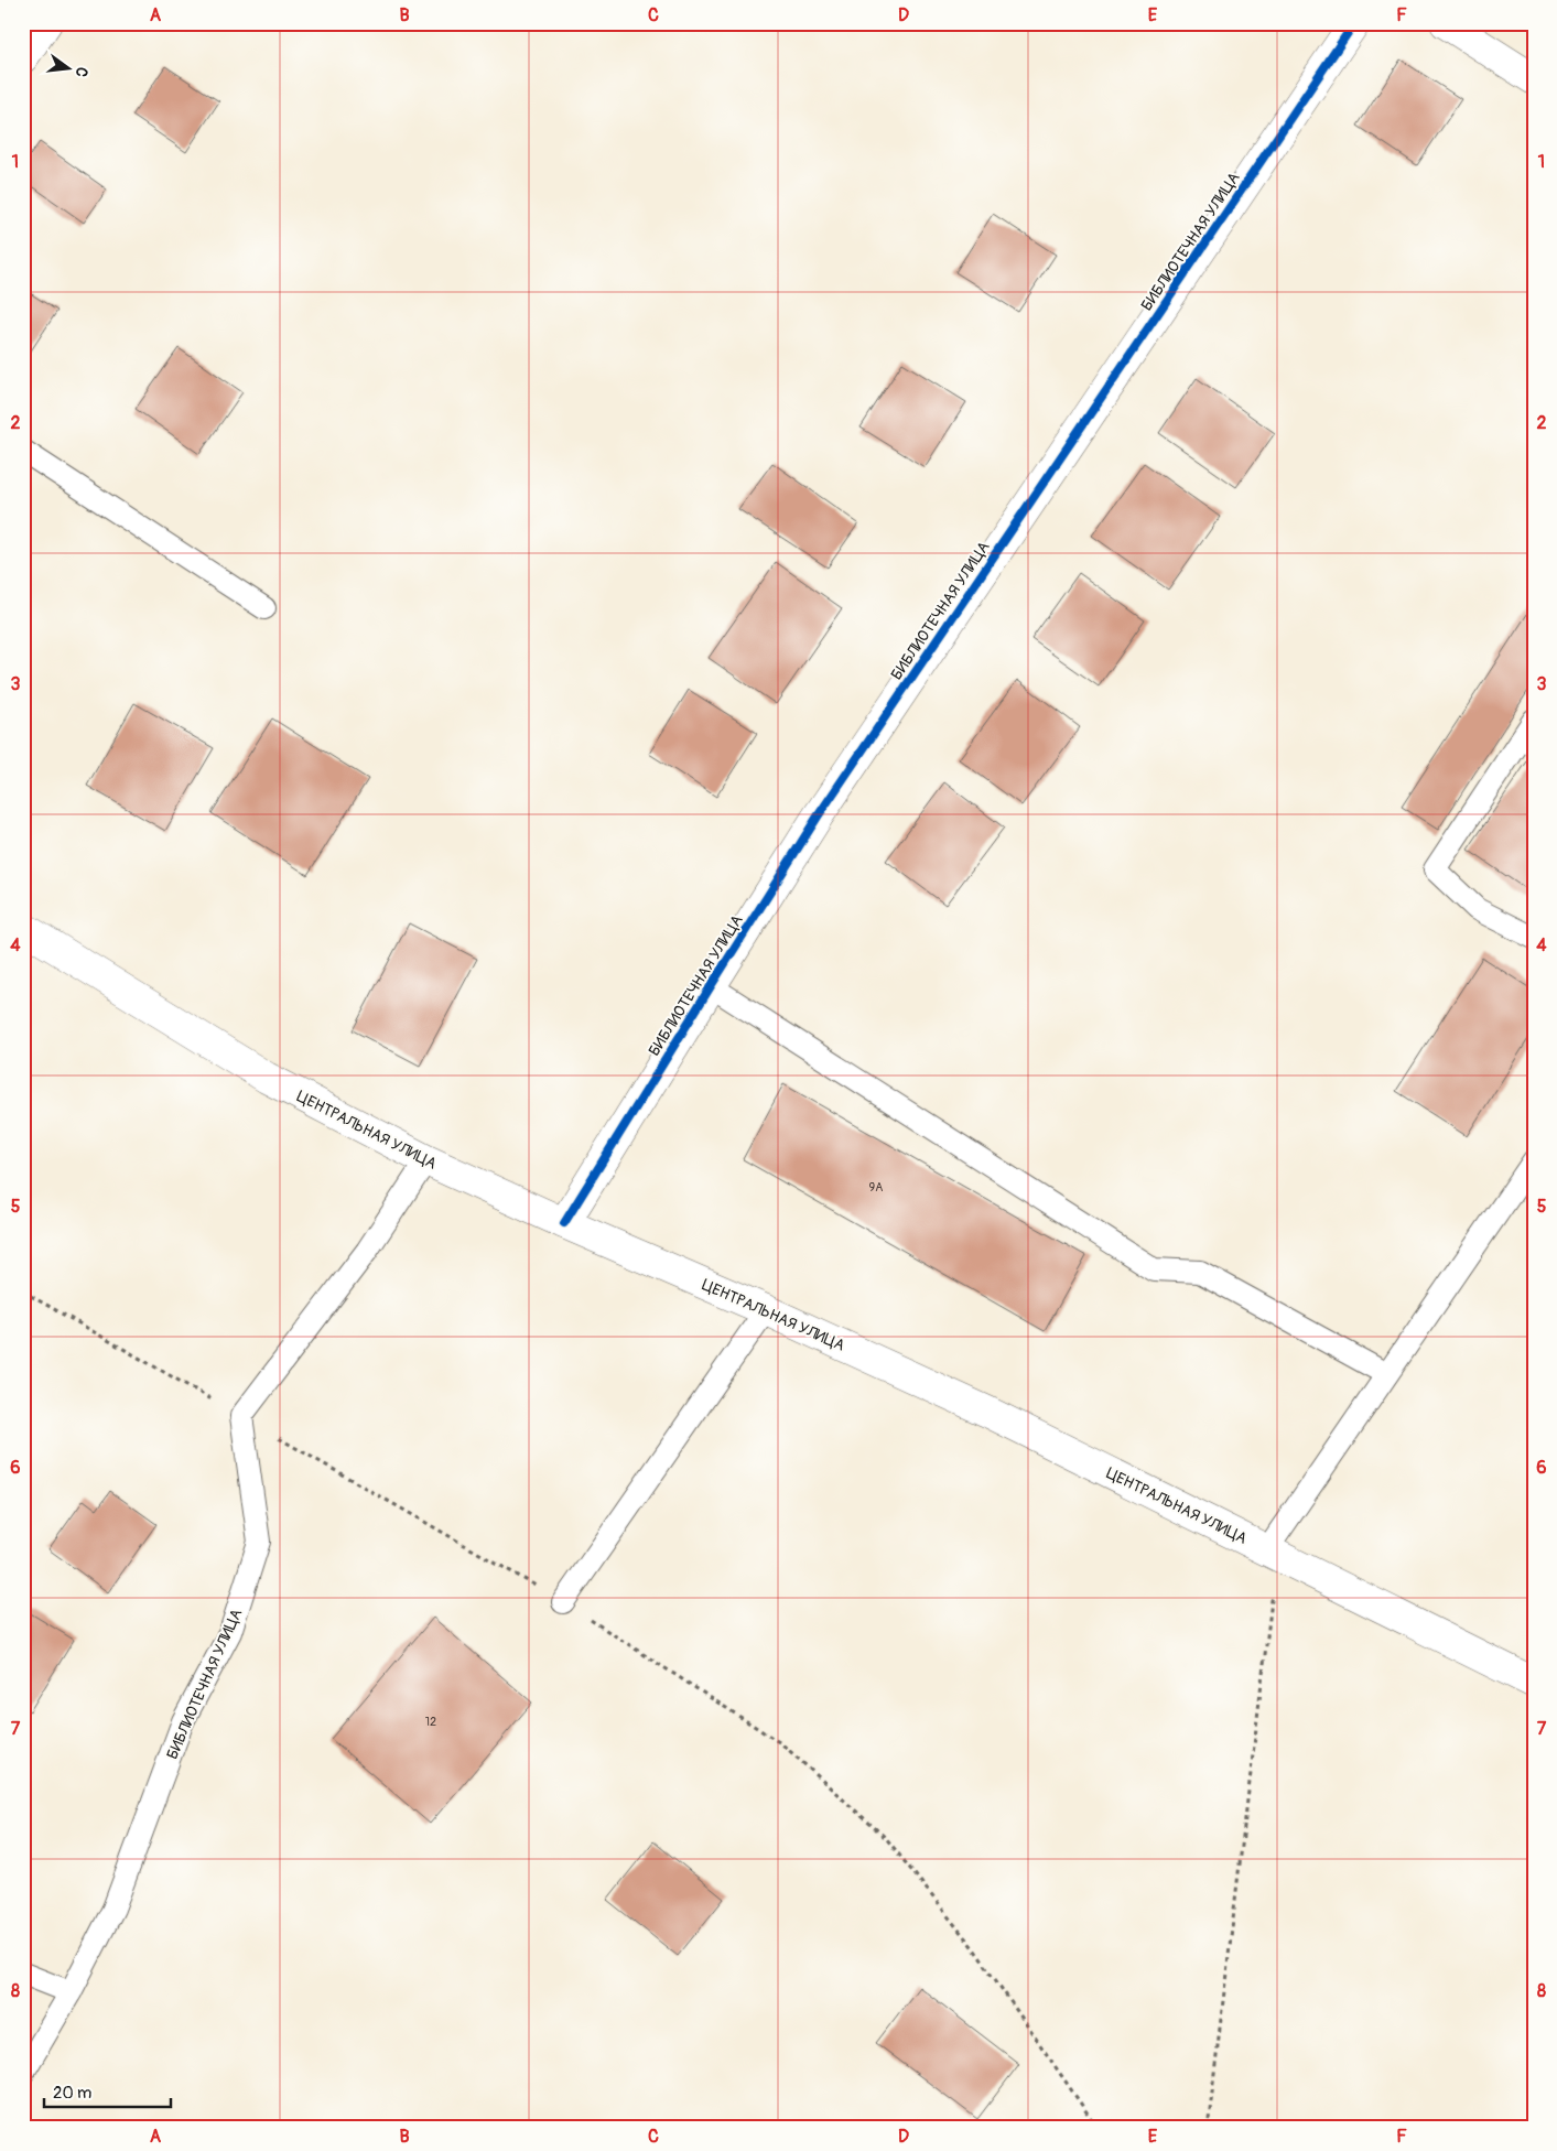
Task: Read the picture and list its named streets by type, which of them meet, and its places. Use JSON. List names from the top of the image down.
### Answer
{
  "streets": {
    "main road": ["БИБЛИОТЕЧНАЯ УЛИЦА", "ЦЕНТРАЛЬНАЯ УЛИЦА"]
  },
  "crossings": [
    ["БИБЛИОТЕЧНАЯ УЛИЦА", "ЦЕНТРАЛЬНАЯ УЛИЦА"]
  ],
  "house_numbers": ["9А", "12"],
  "scale_bar": "20 m",
  "north": "right",
  "grid": {
    "columns": [
      "A",
      "B",
      "C",
      "D",
      "E",
      "F"
    ],
    "rows": [
      "1",
      "2",
      "3",
      "4",
      "5",
      "6",
      "7",
      "8"
    ]
  }
}
